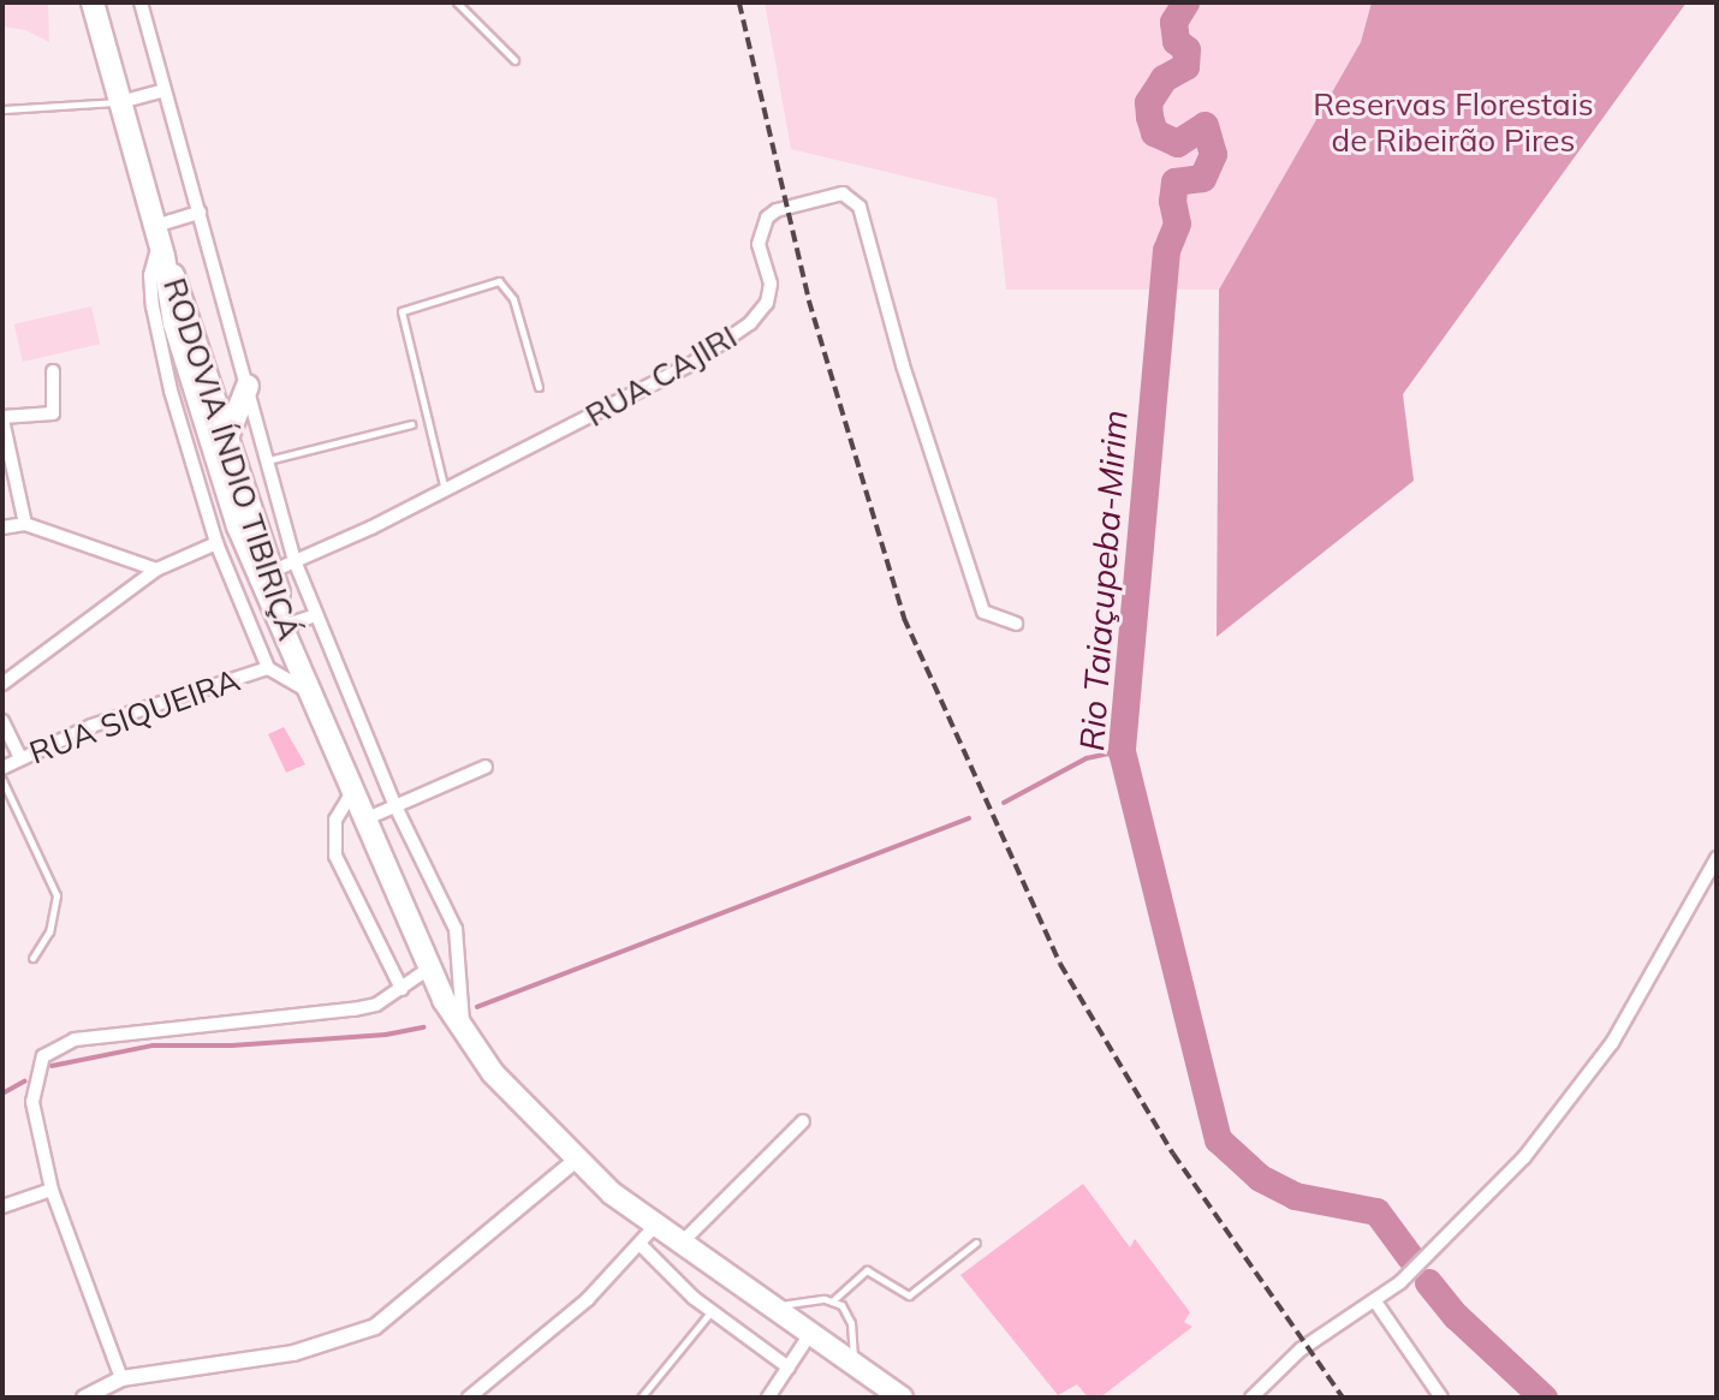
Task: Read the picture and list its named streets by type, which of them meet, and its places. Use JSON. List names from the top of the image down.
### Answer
{
  "streets": {
    "highway": ["RODOVIA ÍNDIO TIBIRIÇÁ"],
    "street": ["RUA CAJIRI", "RUA SIQUEIRA"]
  },
  "crossings": [
    ["RUA CAJIRI", "RODOVIA ÍNDIO TIBIRIÇÁ"]
  ],
  "water": ["Rio Taiaçupeba-Mirim"],
  "parks": ["Reservas Florestais de Ribeirão Pires"]
}
